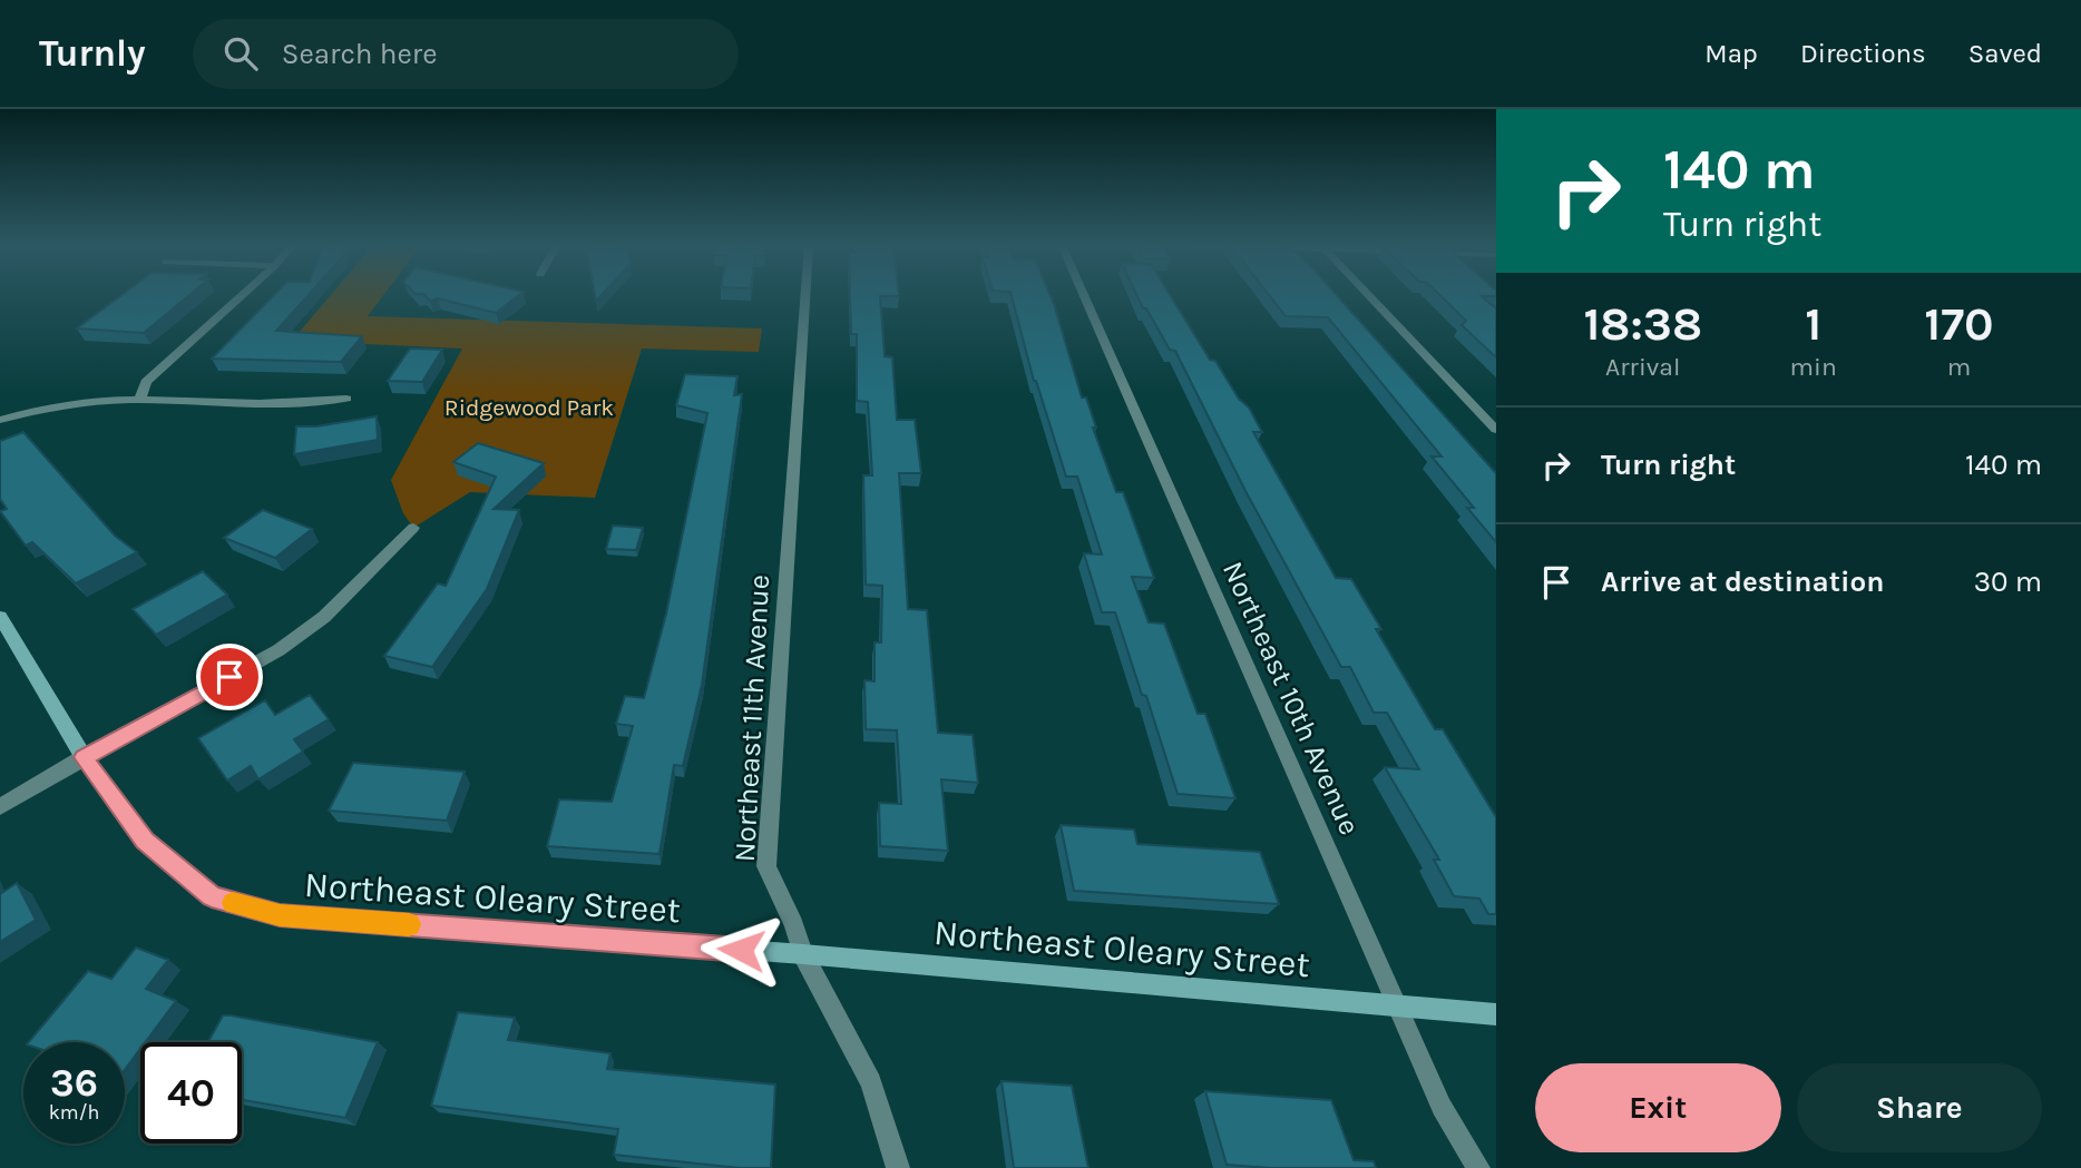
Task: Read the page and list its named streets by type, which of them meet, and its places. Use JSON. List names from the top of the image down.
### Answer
{
  "streets": {
    "street": ["Northeast 10th Avenue", "Northeast 11th Avenue", "Northeast Oleary Street"]
  },
  "crossings": [
    ["Northeast 10th Avenue", "Northeast Oleary Street"],
    ["Northeast 11th Avenue", "Northeast Oleary Street"]
  ],
  "parks": ["Ridgewood Park"],
  "page": {
    "header": "Turnly",
    "search": "Search here",
    "nav": ["Map", "Directions", "Saved"],
    "turn": ["140 m", "Turn right"],
    "eta": [
      "18:38",
      "Arrival",
      "1",
      "min",
      "170",
      "m"
    ],
    "list": [
      {
        "name": "Turn right",
        "value": "140 m"
      },
      {
        "name": "Arrive at destination",
        "value": "30 m"
      }
    ],
    "speed": "36 km/h",
    "limit": "40",
    "buttons": ["Exit", "Share"]
  }
}
